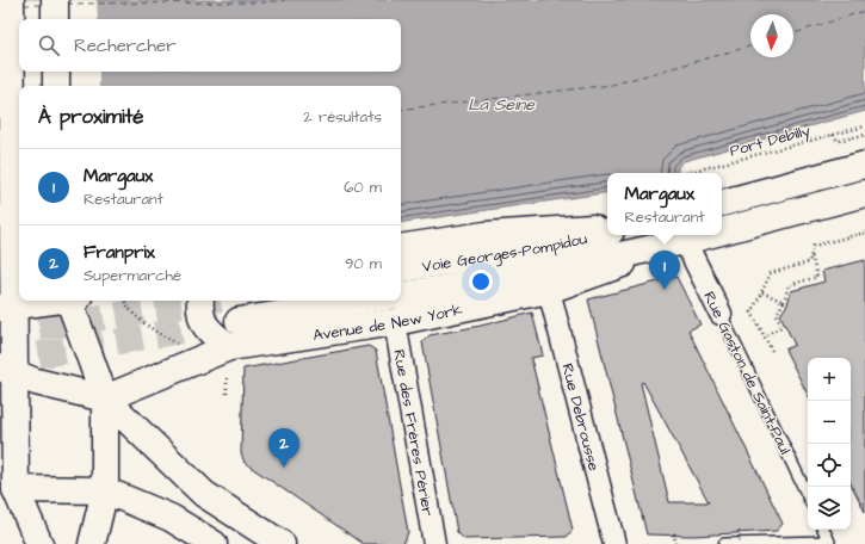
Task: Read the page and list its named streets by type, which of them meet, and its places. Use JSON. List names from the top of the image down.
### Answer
{
  "streets": {
    "main road": ["Voie Georges-Pompidou", "Avenue de New York"],
    "street": ["Rue Gaston de Saint-Paul", "Rue Debrousse", "Rue des Frères Périer"],
    "path": ["Port Debilly"]
  },
  "crossings": [
    ["Voie Georges-Pompidou", "Avenue de New York"],
    ["Voie Georges-Pompidou", "Rue Gaston de Saint-Paul"],
    ["Avenue de New York", "Rue Gaston de Saint-Paul"],
    ["Avenue de New York", "Rue Debrousse"],
    ["Avenue de New York", "Rue des Frères Périer"]
  ],
  "water": ["La Seine"],
  "north": "bottom",
  "page": {
    "search": "Rechercher",
    "heading": ["À proximité", "2 résultats"],
    "list": [
      {
        "mark": "1",
        "name": "Margaux",
        "note": "Restaurant",
        "value": "60 m"
      },
      {
        "mark": "2",
        "name": "Franprix",
        "note": "Supermarché",
        "value": "90 m"
      }
    ],
    "popup": ["Margaux", "Restaurant"],
    "pins": ["1", "2"],
    "map_buttons": ["+", "−"]
  }
}
